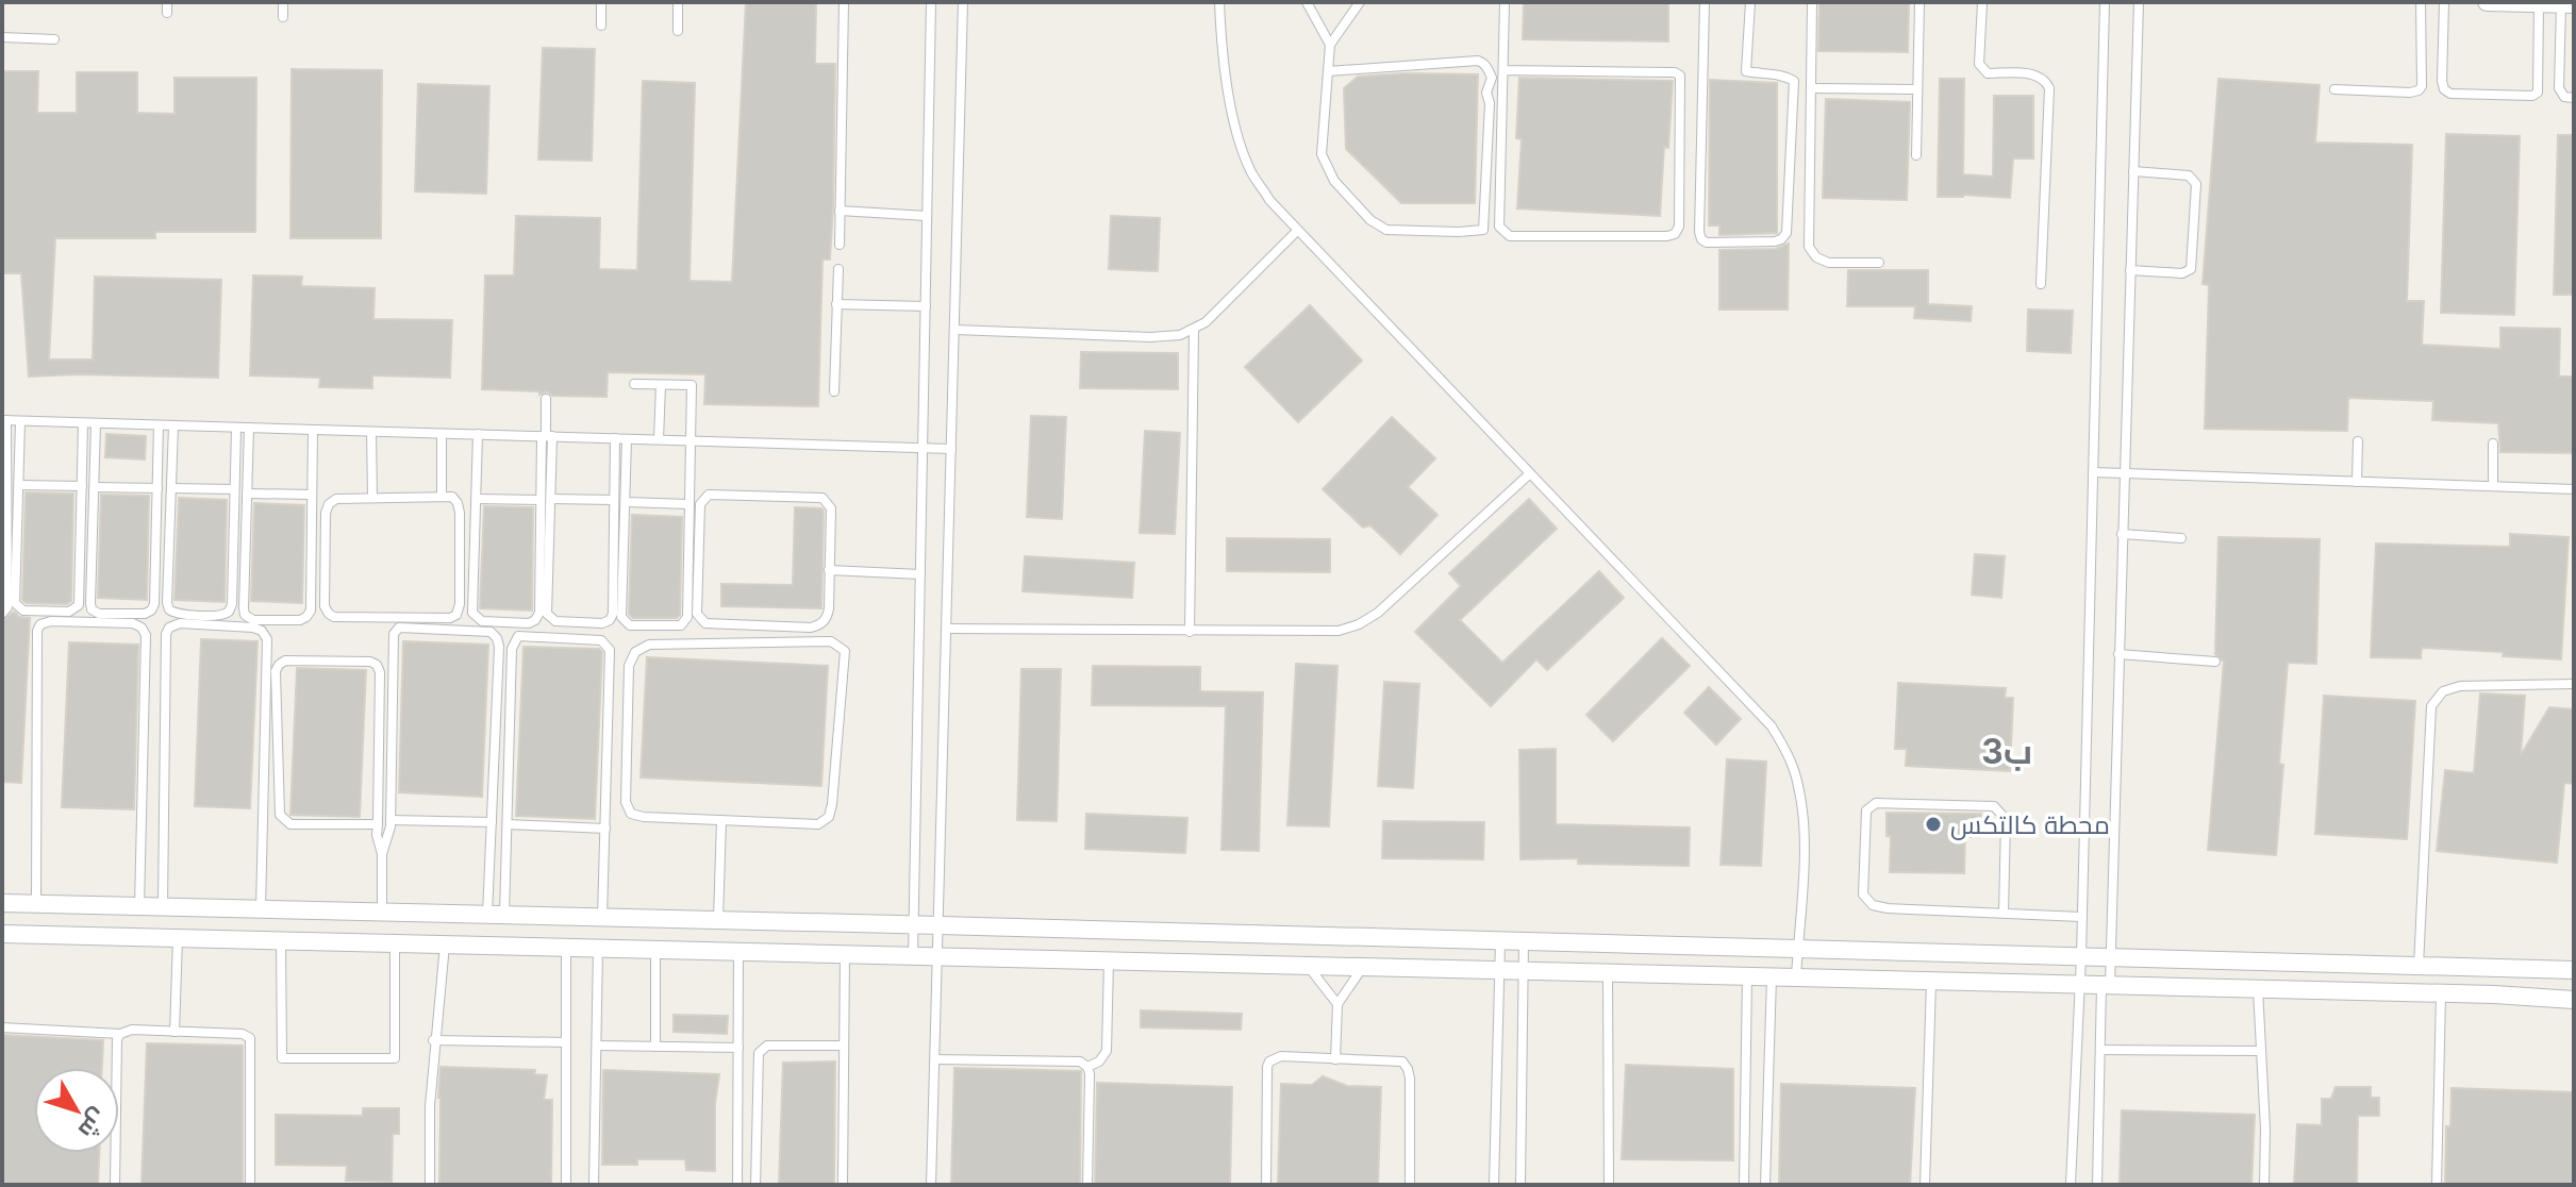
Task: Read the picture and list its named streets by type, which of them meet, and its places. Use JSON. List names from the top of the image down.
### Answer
{
  "districts": ["ب3"],
  "places": ["محطة كالتكس"],
  "north": "bottom right"
}
